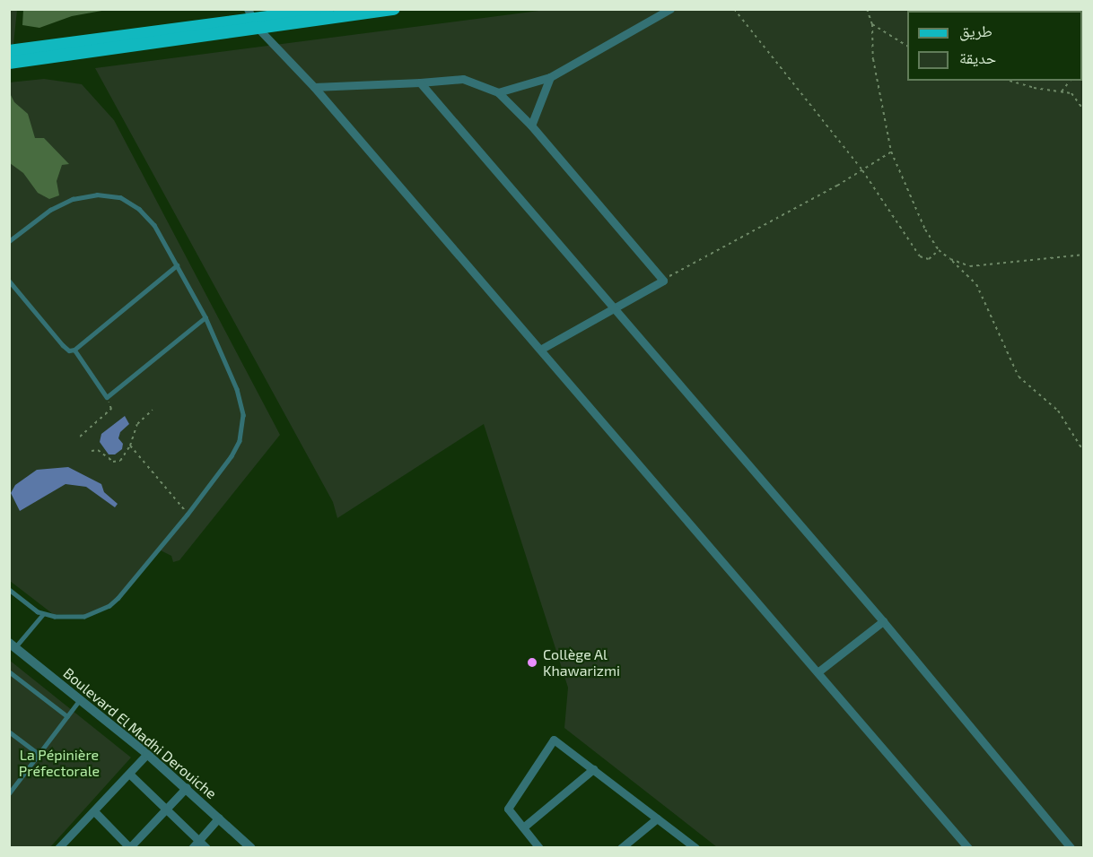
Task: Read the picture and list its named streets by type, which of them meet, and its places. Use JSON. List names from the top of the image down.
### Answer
{
  "streets": {
    "street": ["Boulevard El Madhi Derouiche"]
  },
  "parks": ["La Pépinière Préfectorale"],
  "places": ["Collège Al Khawarizmi"],
  "legend": ["طريق", "حديقة"]
}
